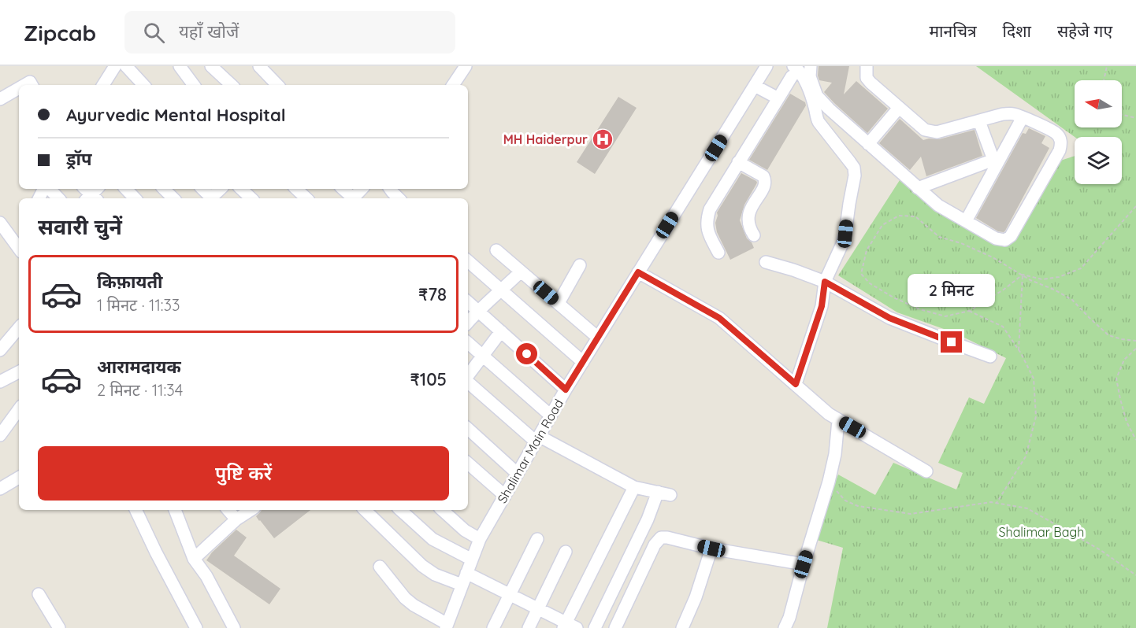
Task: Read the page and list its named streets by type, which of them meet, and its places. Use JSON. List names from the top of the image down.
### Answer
{
  "streets": {
    "street": ["Shalimar Main Road"]
  },
  "parks": ["Shalimar Bagh"],
  "places": {
    "hospital": ["MH Haiderpur"]
  },
  "north": "left",
  "page": {
    "header": "Zipcab",
    "search": "यहाँ खोजें",
    "nav": ["मानचित्र", "दिशा", "सहेजे गए"],
    "banner": ["Ayurvedic Mental Hospital", "ड्रॉप"],
    "heading": "सवारी चुनें",
    "list": [
      {
        "name": "किफ़ायती",
        "note": "1 मिनट · 11:33",
        "value": "₹78"
      },
      {
        "name": "आरामदायक",
        "note": "2 मिनट · 11:34",
        "value": "₹105"
      }
    ],
    "bubble": "2 मिनट",
    "buttons": "पुष्टि करें"
  }
}
